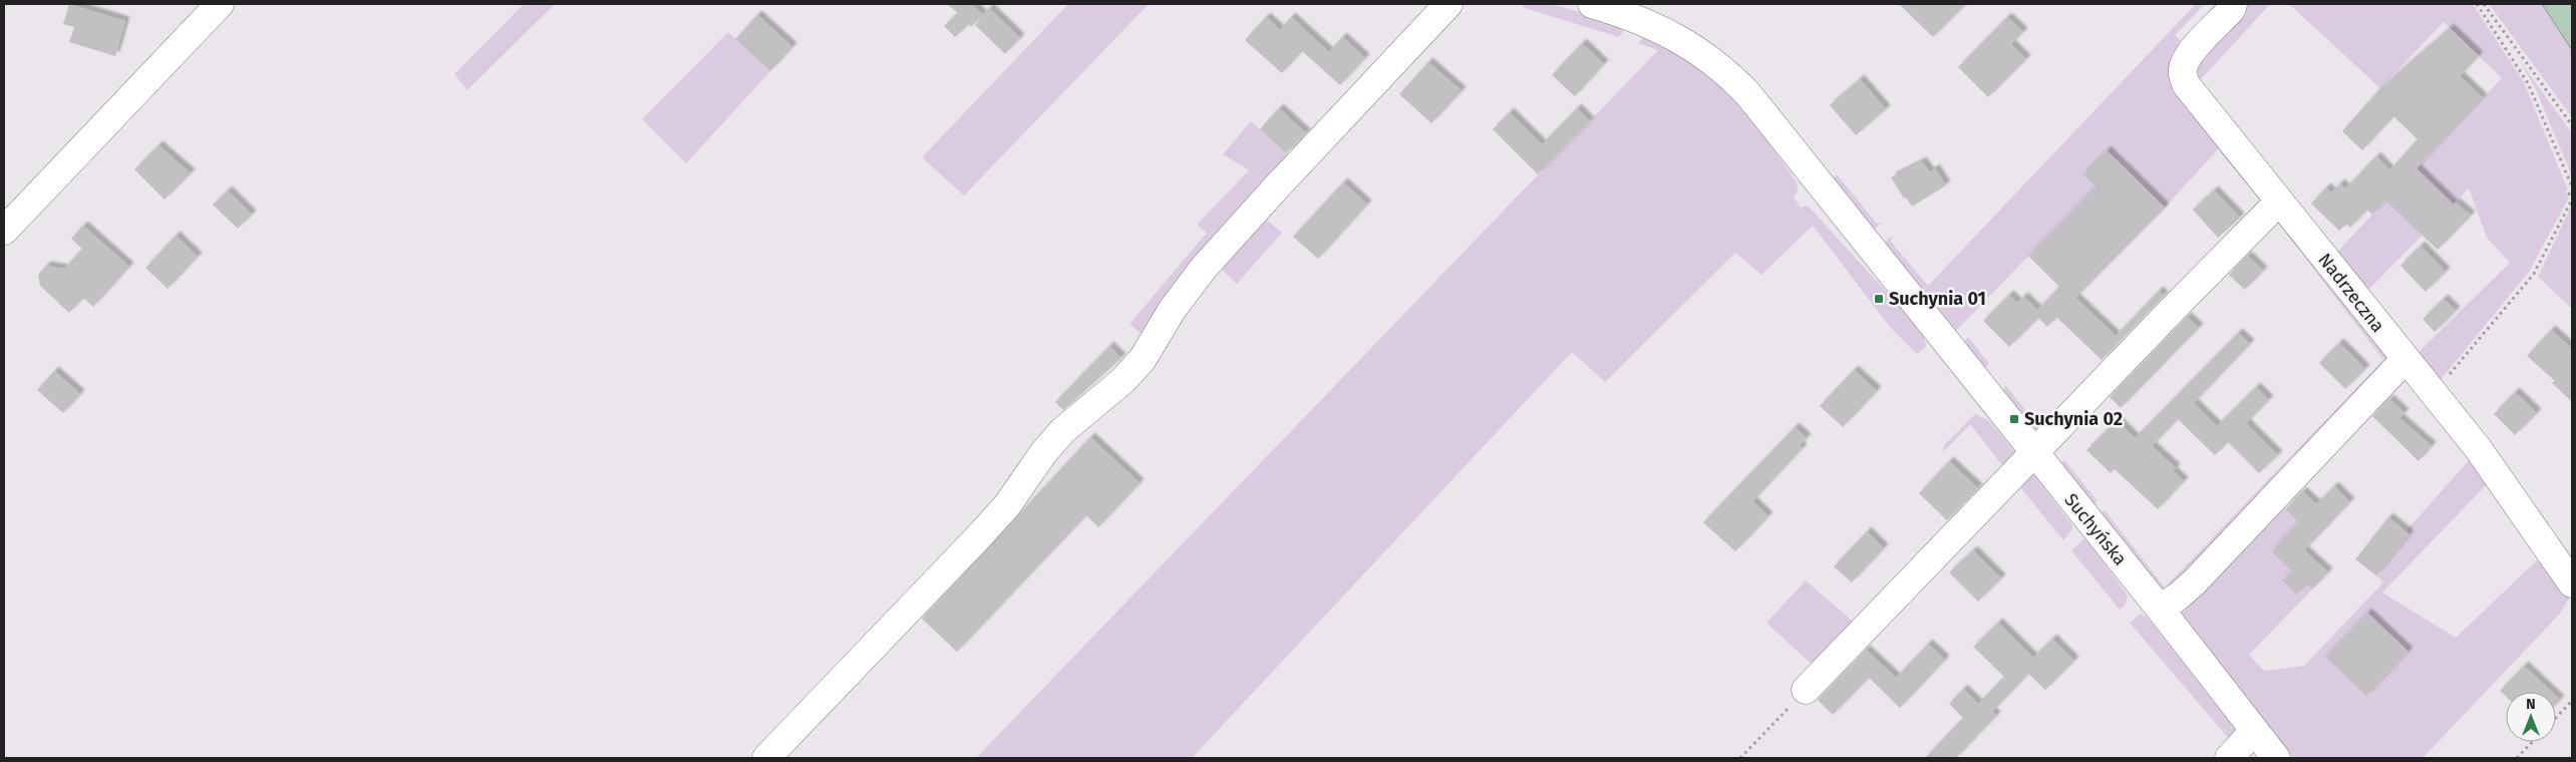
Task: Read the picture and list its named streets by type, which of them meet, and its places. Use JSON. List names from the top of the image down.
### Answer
{
  "streets": {
    "street": ["Nadrzeczna", "Suchyńska"]
  },
  "places": {
    "transit": ["Suchynia 01", "Suchynia 02"]
  },
  "north": "top"
}
